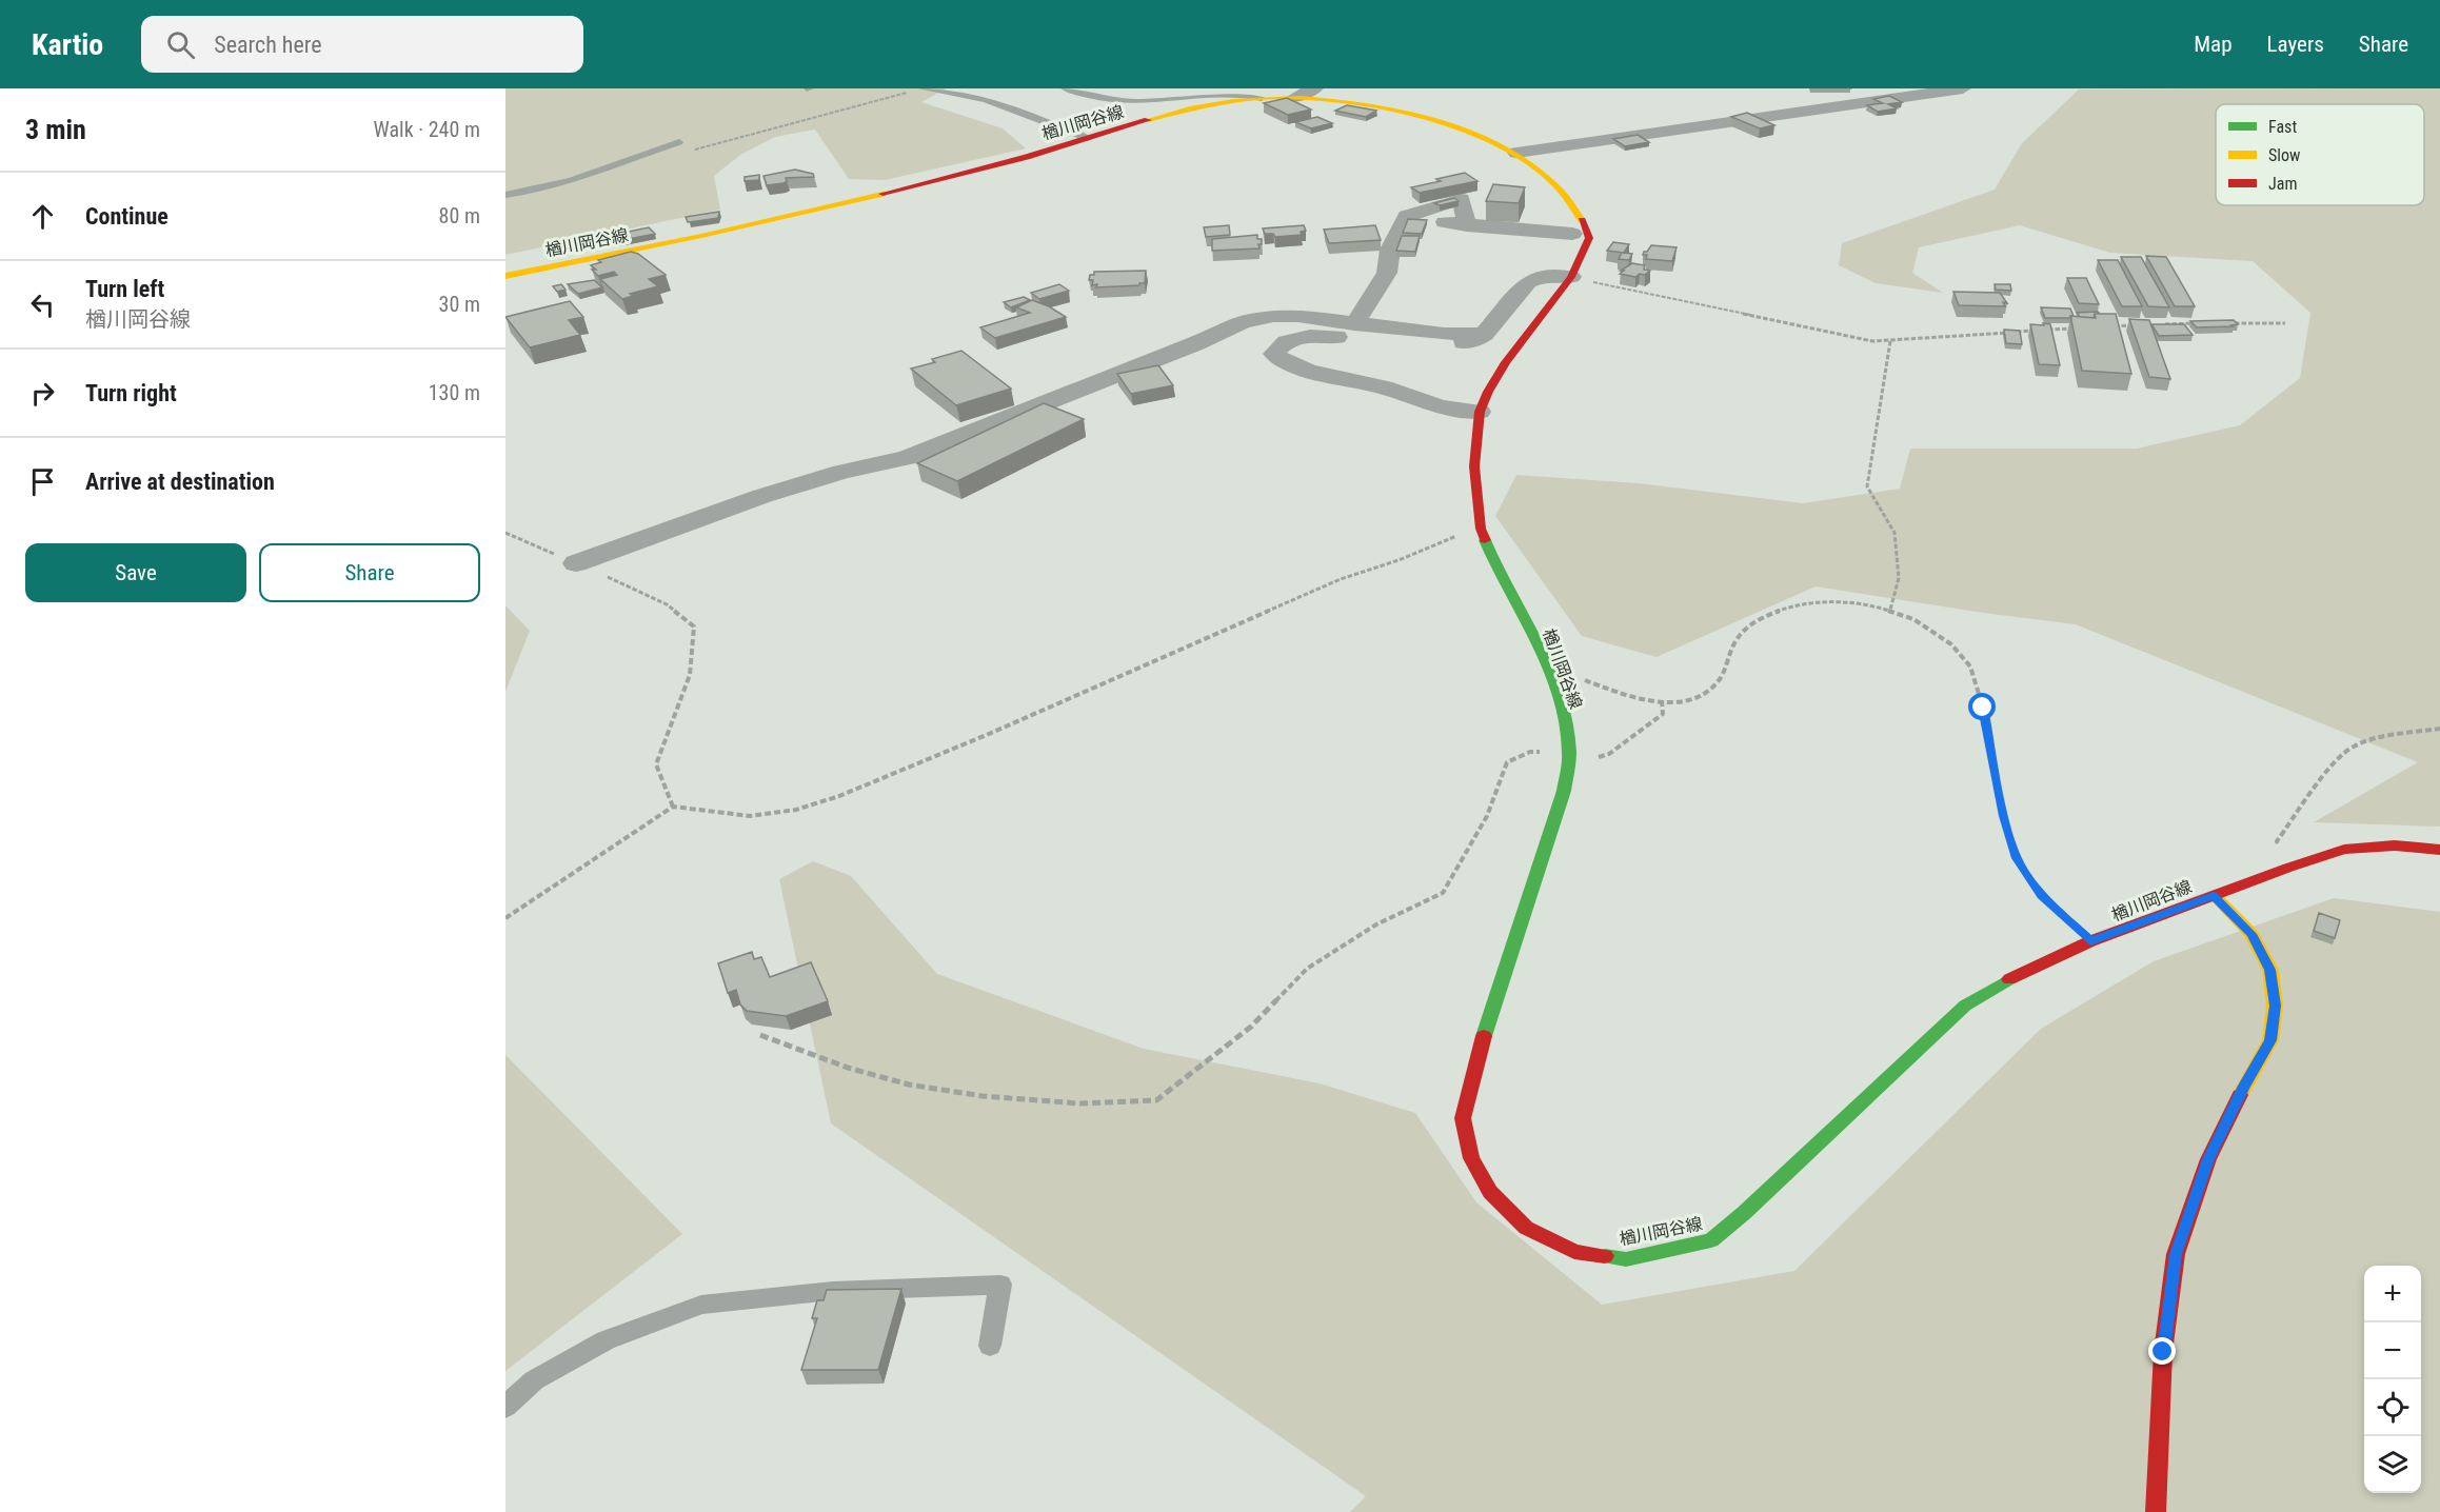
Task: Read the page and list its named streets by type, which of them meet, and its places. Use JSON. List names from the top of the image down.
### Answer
{
  "streets": {
    "main road": ["楢川岡谷線"]
  },
  "legend": ["Fast", "Slow", "Jam"],
  "page": {
    "header": "Kartio",
    "search": "Search here",
    "nav": ["Map", "Layers", "Share"],
    "heading": ["3 min", "Walk · 240 m"],
    "list": [
      ["Continue", "80 m"],
      ["Turn left", "楢川岡谷線", "30 m"],
      ["Turn right", "130 m"],
      "Arrive at destination"
    ],
    "buttons": ["Save", "Share"],
    "map_buttons": ["+", "−"]
  }
}
